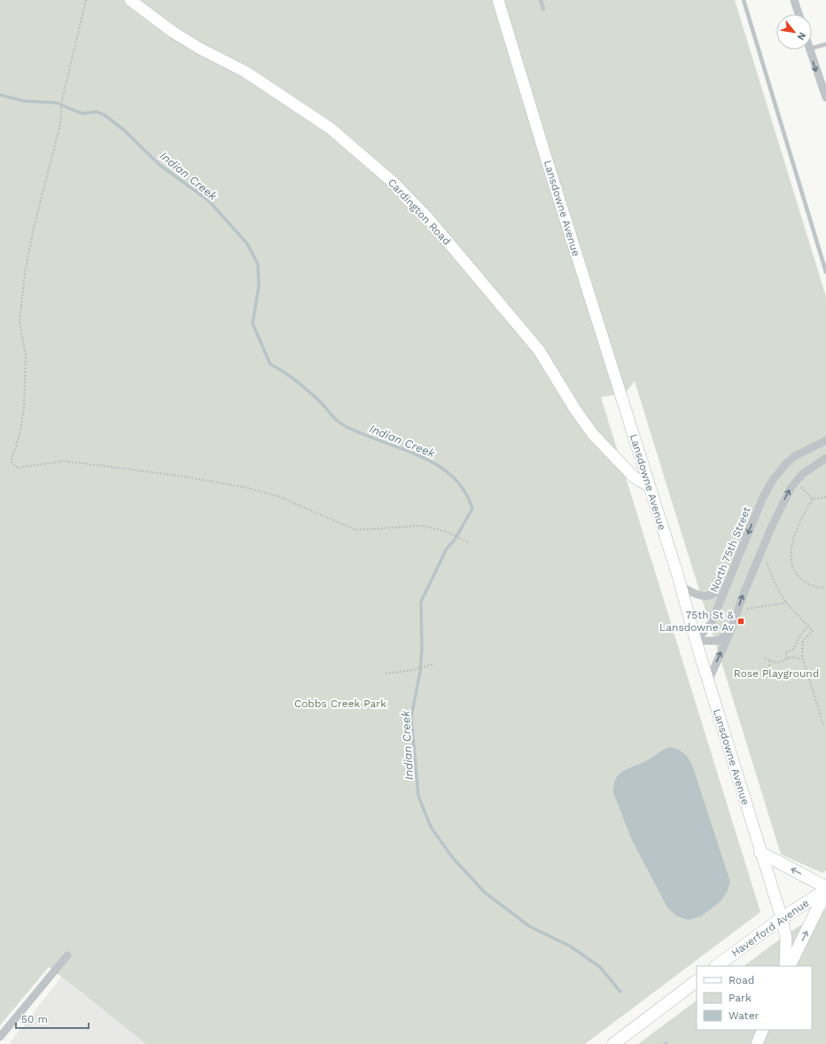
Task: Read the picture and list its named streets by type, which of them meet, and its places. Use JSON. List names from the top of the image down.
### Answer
{
  "streets": {
    "main road": ["Lansdowne Avenue", "Cardington Road", "Haverford Avenue"],
    "street": ["North 75th Street"]
  },
  "crossings": [
    ["Lansdowne Avenue", "Cardington Road"],
    ["Lansdowne Avenue", "North 75th Street"],
    ["Lansdowne Avenue", "Haverford Avenue"]
  ],
  "water": ["Indian Creek"],
  "parks": ["Rose Playground", "Cobbs Creek Park"],
  "places": {
    "transit": ["75th St & Lansdowne Av"]
  },
  "legend": ["Road", "Park", "Water"],
  "scale_bar": "50 m",
  "north": "bottom right"
}
